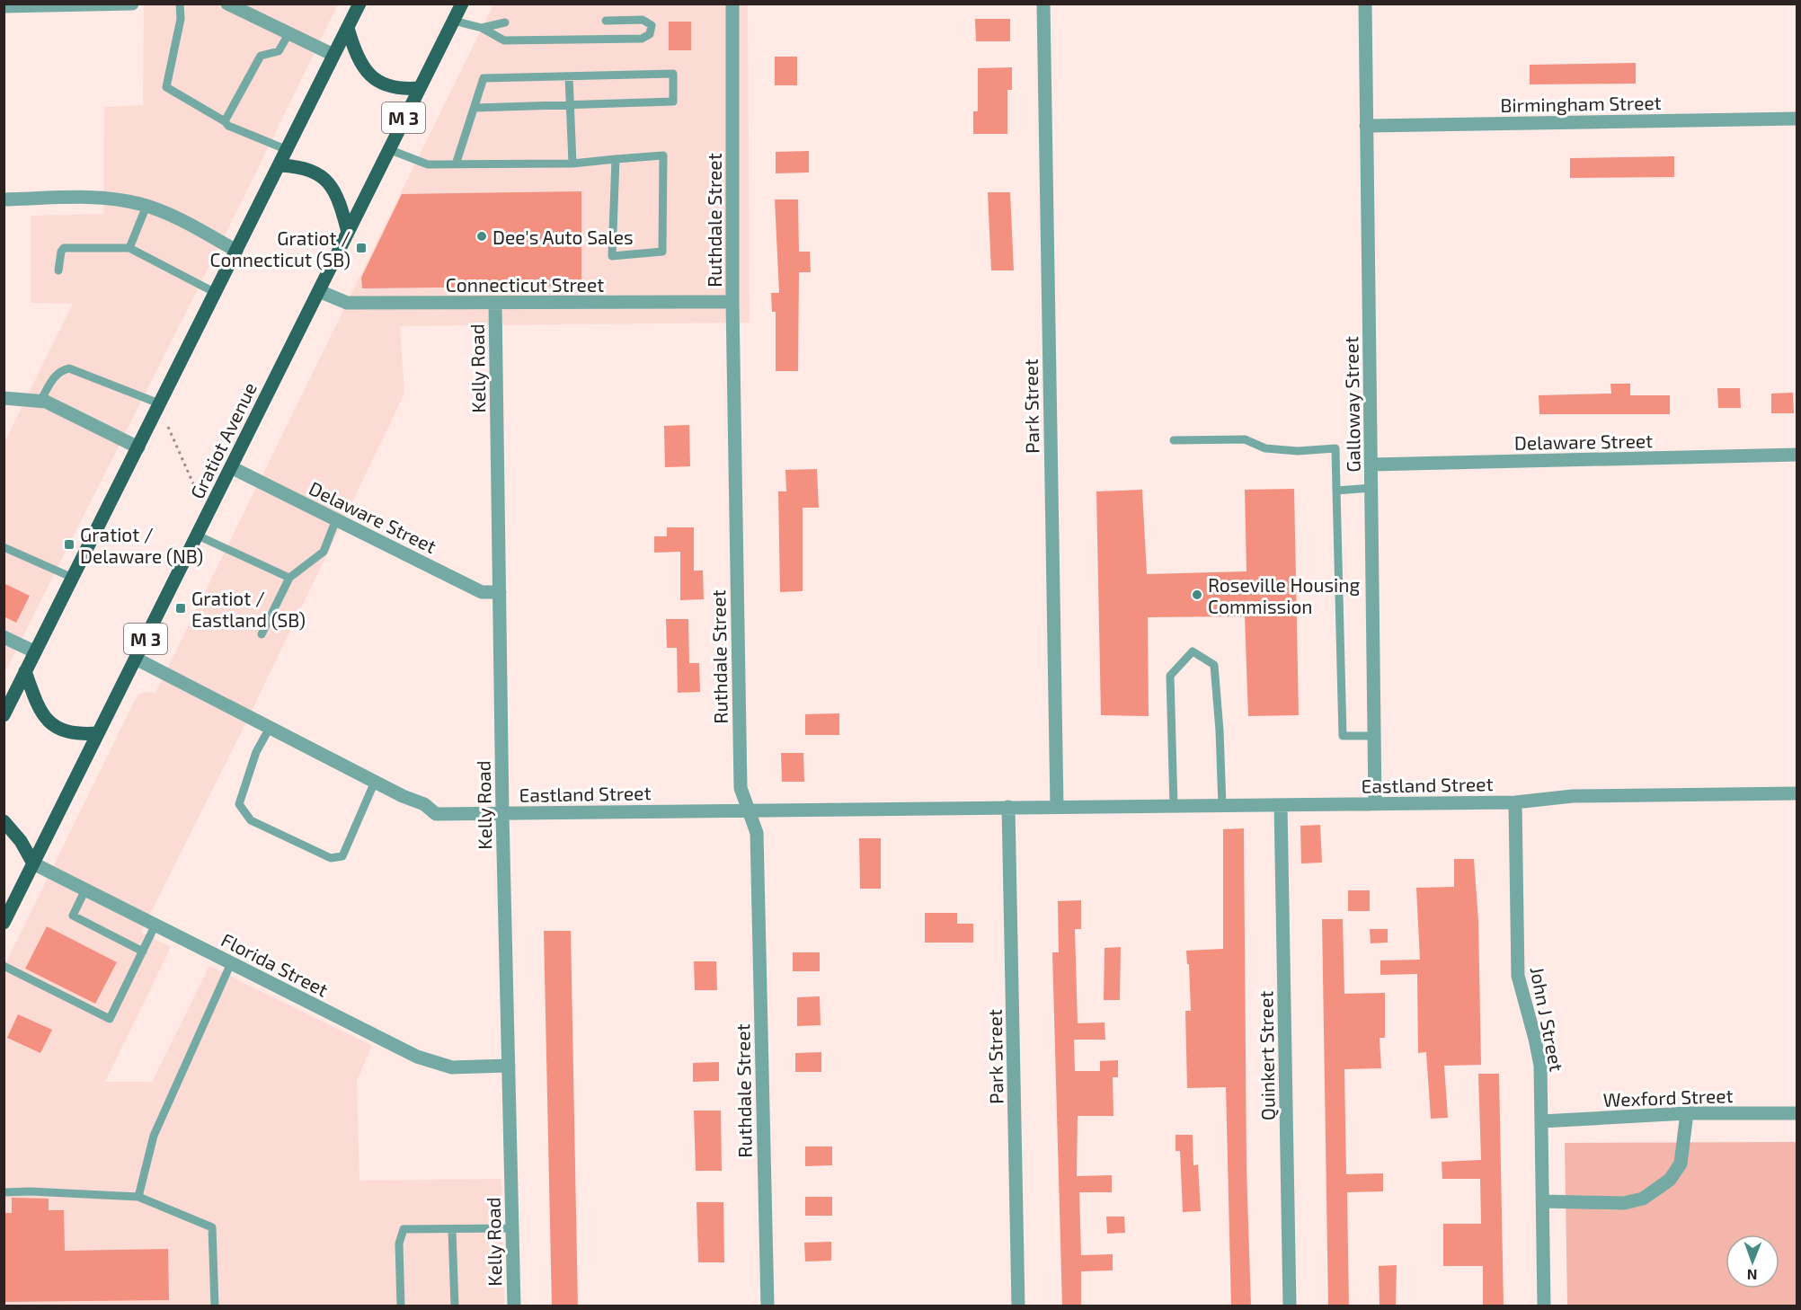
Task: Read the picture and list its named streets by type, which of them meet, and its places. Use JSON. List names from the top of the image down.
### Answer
{
  "streets": {
    "main road": ["M 3", "Gratiot Avenue"],
    "street": [
      "Birmingham Street",
      "Ruthdale Street",
      "Connecticut Street",
      "Kelly Road",
      "Galloway Street",
      "Park Street",
      "Delaware Street",
      "Eastland Street",
      "Florida Street",
      "John J Street",
      "Quinkert Street",
      "Wexford Street"
    ]
  },
  "crossings": [
    ["Birmingham Street", "Galloway Street"],
    ["Ruthdale Street", "Connecticut Street"],
    ["Ruthdale Street", "Eastland Street"],
    ["Connecticut Street", "Kelly Road"],
    ["Connecticut Street", "Gratiot Avenue"],
    ["Kelly Road", "Delaware Street"],
    ["Kelly Road", "Eastland Street"],
    ["Kelly Road", "Florida Street"],
    ["Galloway Street", "Delaware Street"],
    ["Galloway Street", "Eastland Street"],
    ["Park Street", "Eastland Street"],
    ["Gratiot Avenue", "Delaware Street"],
    ["Gratiot Avenue", "Eastland Street"],
    ["Gratiot Avenue", "Florida Street"],
    ["Eastland Street", "John J Street"],
    ["Eastland Street", "Quinkert Street"],
    ["John J Street", "Wexford Street"]
  ],
  "places": {
    "other": ["Dee's Auto Sales", "Roseville Housing Commission"],
    "transit": ["Gratiot / Connecticut (SB)", "Gratiot / Delaware (NB)", "Gratiot / Eastland (SB)"]
  },
  "north": "bottom"
}
